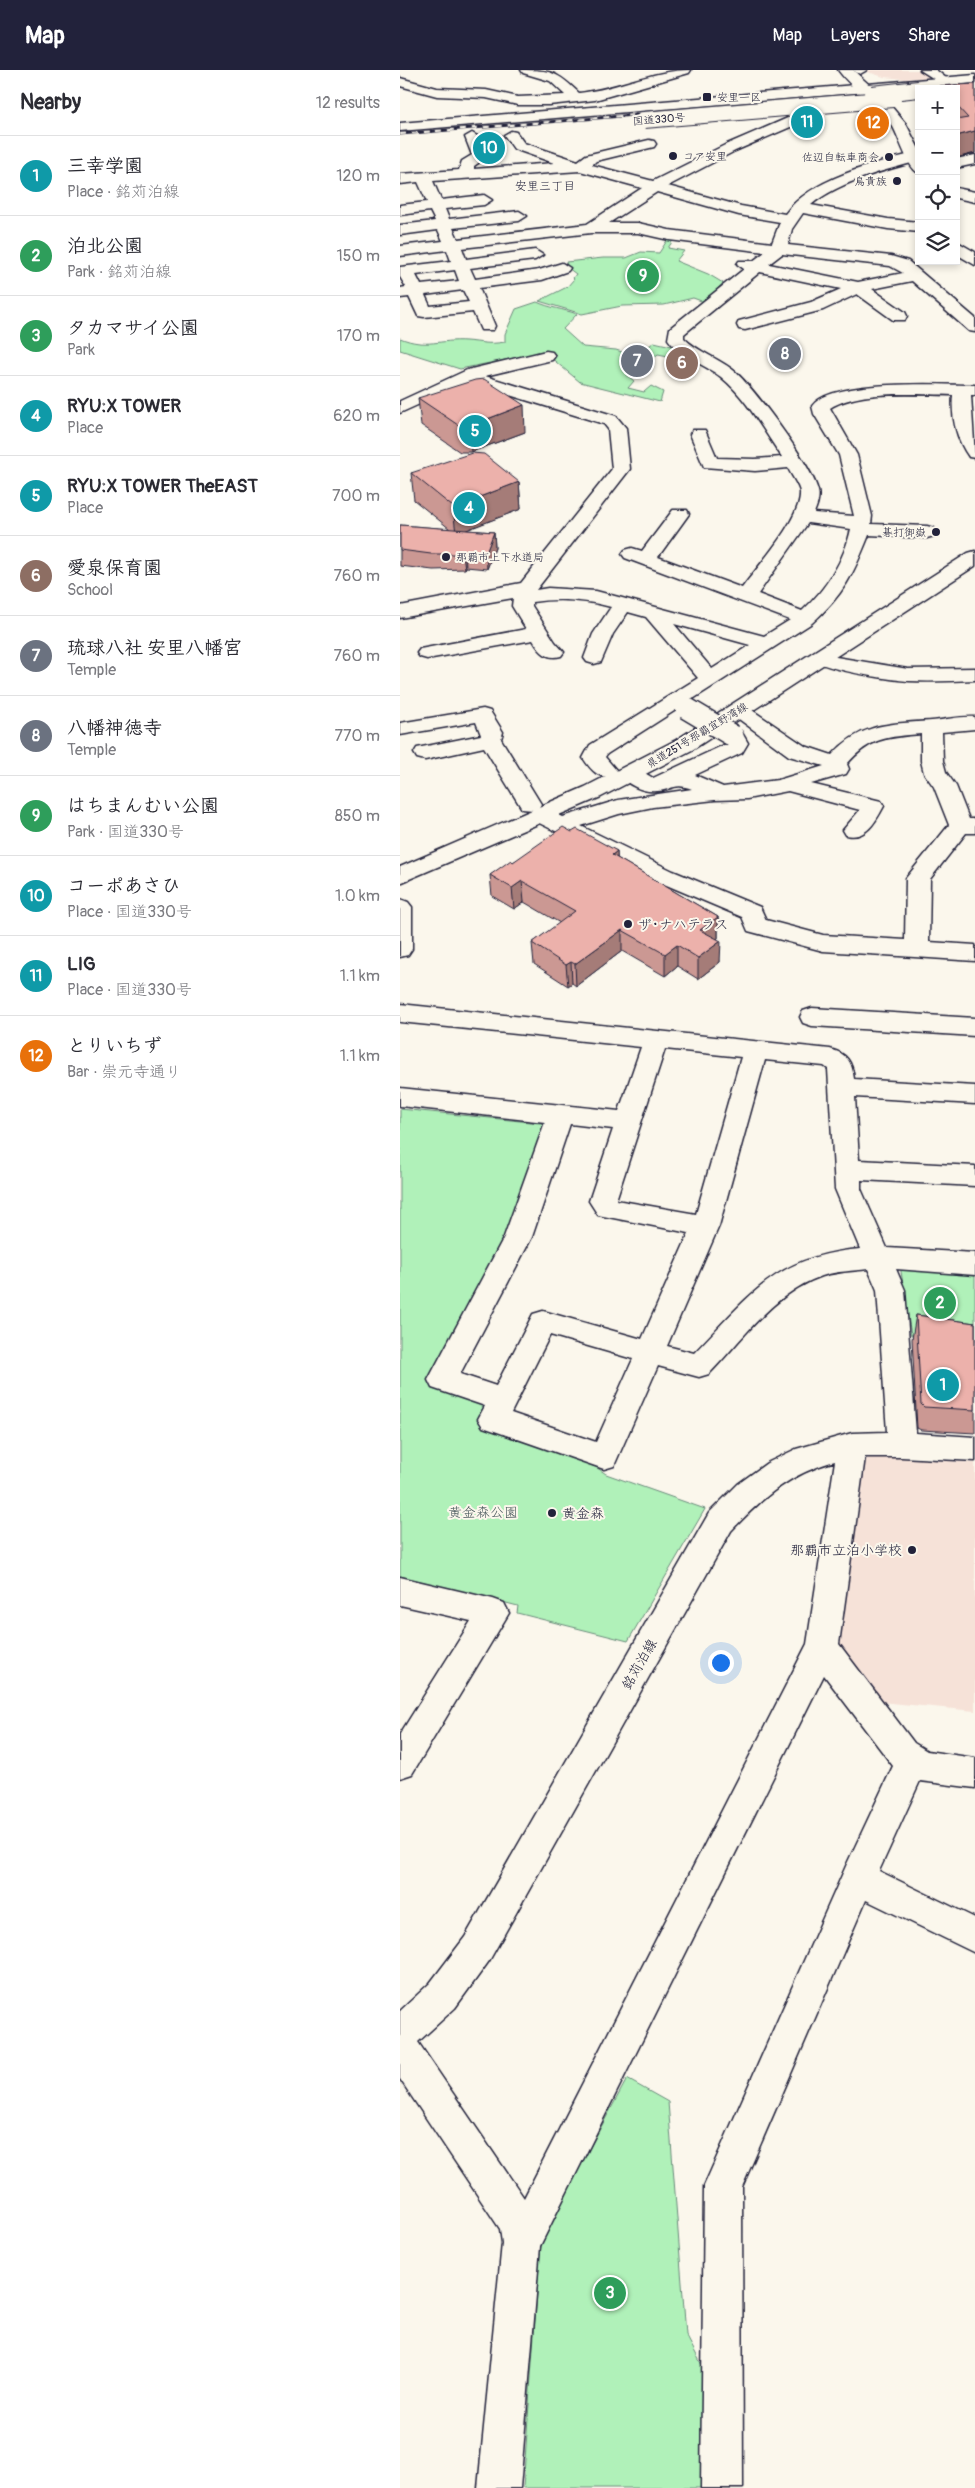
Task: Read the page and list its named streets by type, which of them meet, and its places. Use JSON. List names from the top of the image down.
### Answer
{
  "streets": {
    "main road": ["国道330号", "県道251号那覇宜野湾線", "銘苅泊線"]
  },
  "districts": ["安里三丁目"],
  "parks": ["黄金森公園"],
  "places": {
    "transit": ["安里一区"],
    "other": [
      "コア安里",
      "佐辺自転車商会",
      "鳥貴族",
      "碁打御嶽",
      "那覇市上下水道局",
      "ザ･ナハテラス",
      "黄金森",
      "那覇市立泊小学校"
    ]
  },
  "page": {
    "header": "Map",
    "nav": ["Map", "Layers", "Share"],
    "heading": ["Nearby", "12 results"],
    "map_buttons": ["+", "−"],
    "pins": [
      "11",
      "12",
      "10",
      "9",
      "8",
      "7",
      "6",
      "5",
      "4",
      "2",
      "1",
      "3"
    ],
    "list": [
      {
        "mark": "1",
        "name": "三幸学園",
        "note": "Place · 銘苅泊線",
        "value": "120 m"
      },
      {
        "mark": "2",
        "name": "泊北公園",
        "note": "Park · 銘苅泊線",
        "value": "150 m"
      },
      {
        "mark": "3",
        "name": "タカマサイ公園",
        "note": "Park",
        "value": "170 m"
      },
      {
        "mark": "4",
        "name": "RYU:X TOWER",
        "note": "Place",
        "value": "620 m"
      },
      {
        "mark": "5",
        "name": "RYU:X TOWER TheEAST",
        "note": "Place",
        "value": "700 m"
      },
      {
        "mark": "6",
        "name": "愛泉保育園",
        "note": "School",
        "value": "760 m"
      },
      {
        "mark": "7",
        "name": "琉球八社 安里八幡宮",
        "note": "Temple",
        "value": "760 m"
      },
      {
        "mark": "8",
        "name": "八幡神徳寺",
        "note": "Temple",
        "value": "770 m"
      },
      {
        "mark": "9",
        "name": "はちまんむい公園",
        "note": "Park · 国道330号",
        "value": "850 m"
      },
      {
        "mark": "10",
        "name": "コーポあさひ",
        "note": "Place · 国道330号",
        "value": "1.0 km"
      },
      {
        "mark": "11",
        "name": "LIG",
        "note": "Place · 国道330号",
        "value": "1.1 km"
      },
      {
        "mark": "12",
        "name": "とりいちず",
        "note": "Bar · 崇元寺通り",
        "value": "1.1 km"
      }
    ]
  }
}
